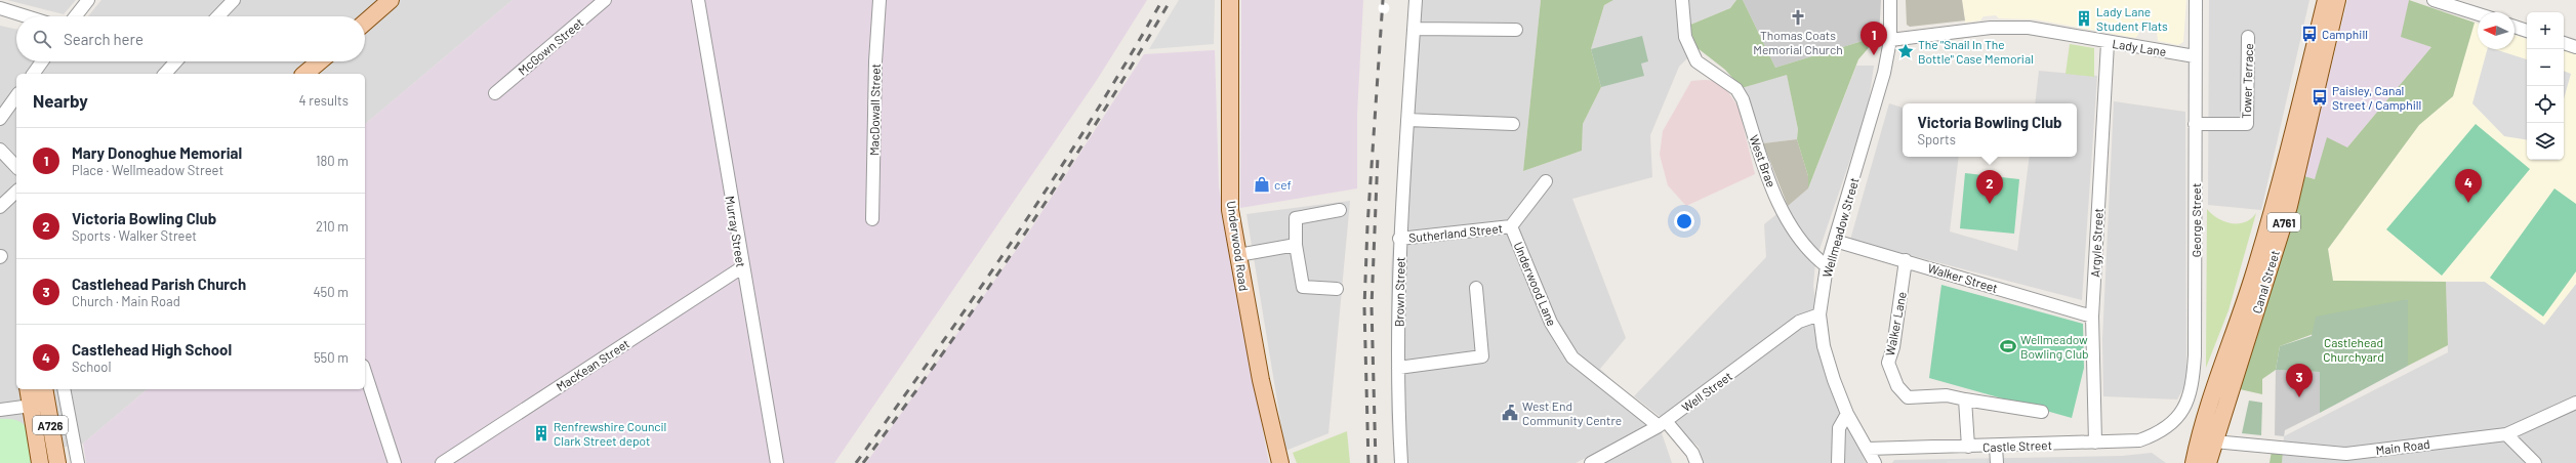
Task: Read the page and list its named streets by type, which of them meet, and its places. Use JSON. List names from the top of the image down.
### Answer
{
  "streets": {
    "main road": [
      "A761",
      "Underwood Road",
      "Canal Street",
      "A726"
    ],
    "street": [
      "McGown Street",
      "Lady Lane",
      "Tower Terrace",
      "MacDowall Street",
      "West Brae",
      "George Street",
      "Wellmeadow Street",
      "Murray Street",
      "Sutherland Street",
      "Argyle Street",
      "Walker Street",
      "Underwood Lane",
      "Brown Street",
      "Walker Lane",
      "MacKean Street",
      "Well Street",
      "Castle Street",
      "Main Road"
    ]
  },
  "crossings": [
    ["Lady Lane", "George Street"],
    ["Lady Lane", "Wellmeadow Street"],
    ["Lady Lane", "Argyle Street"],
    ["Tower Terrace", "George Street"],
    ["West Brae", "Wellmeadow Street"],
    ["George Street", "Castle Street"],
    ["A761", "Canal Street"],
    ["A761", "Main Road"],
    ["Wellmeadow Street", "Walker Street"],
    ["Wellmeadow Street", "Well Street"],
    ["Wellmeadow Street", "Castle Street"],
    ["Murray Street", "MacKean Street"],
    ["Sutherland Street", "Underwood Lane"],
    ["Sutherland Street", "Brown Street"],
    ["Argyle Street", "Walker Street"],
    ["Argyle Street", "Castle Street"],
    ["Walker Street", "Walker Lane"],
    ["Canal Street", "Main Road"],
    ["Underwood Lane", "Well Street"]
  ],
  "parks": ["Castlehead Churchyard"],
  "places": {
    "church": ["Thomas Coats Memorial Church"],
    "building": ["Lady Lane Student Flats", "Renfrewshire Council Clark Street depot"],
    "bus stop": ["Camphill", "Paisley, Canal Street / Camphill"],
    "place": ["The \"Snail In The Bottle\" Case Memorial"],
    "shop": ["cef"],
    "sports": ["Wellmeadow Bowling Club"],
    "public building": ["West End Community Centre"]
  },
  "north": "left",
  "page": {
    "map_buttons": ["+", "−"],
    "search": "Search here",
    "pins": [
      "1",
      "4",
      "2",
      "3"
    ],
    "heading": ["Nearby", "4 results"],
    "popup": ["Victoria Bowling Club", "Sports"],
    "list": [
      {
        "mark": "1",
        "name": "Mary Donoghue Memorial",
        "note": "Place · Wellmeadow Street",
        "value": "180 m"
      },
      {
        "mark": "2",
        "name": "Victoria Bowling Club",
        "note": "Sports · Walker Street",
        "value": "210 m"
      },
      {
        "mark": "3",
        "name": "Castlehead Parish Church",
        "note": "Church · Main Road",
        "value": "450 m"
      },
      {
        "mark": "4",
        "name": "Castlehead High School",
        "note": "School",
        "value": "550 m"
      }
    ]
  }
}
